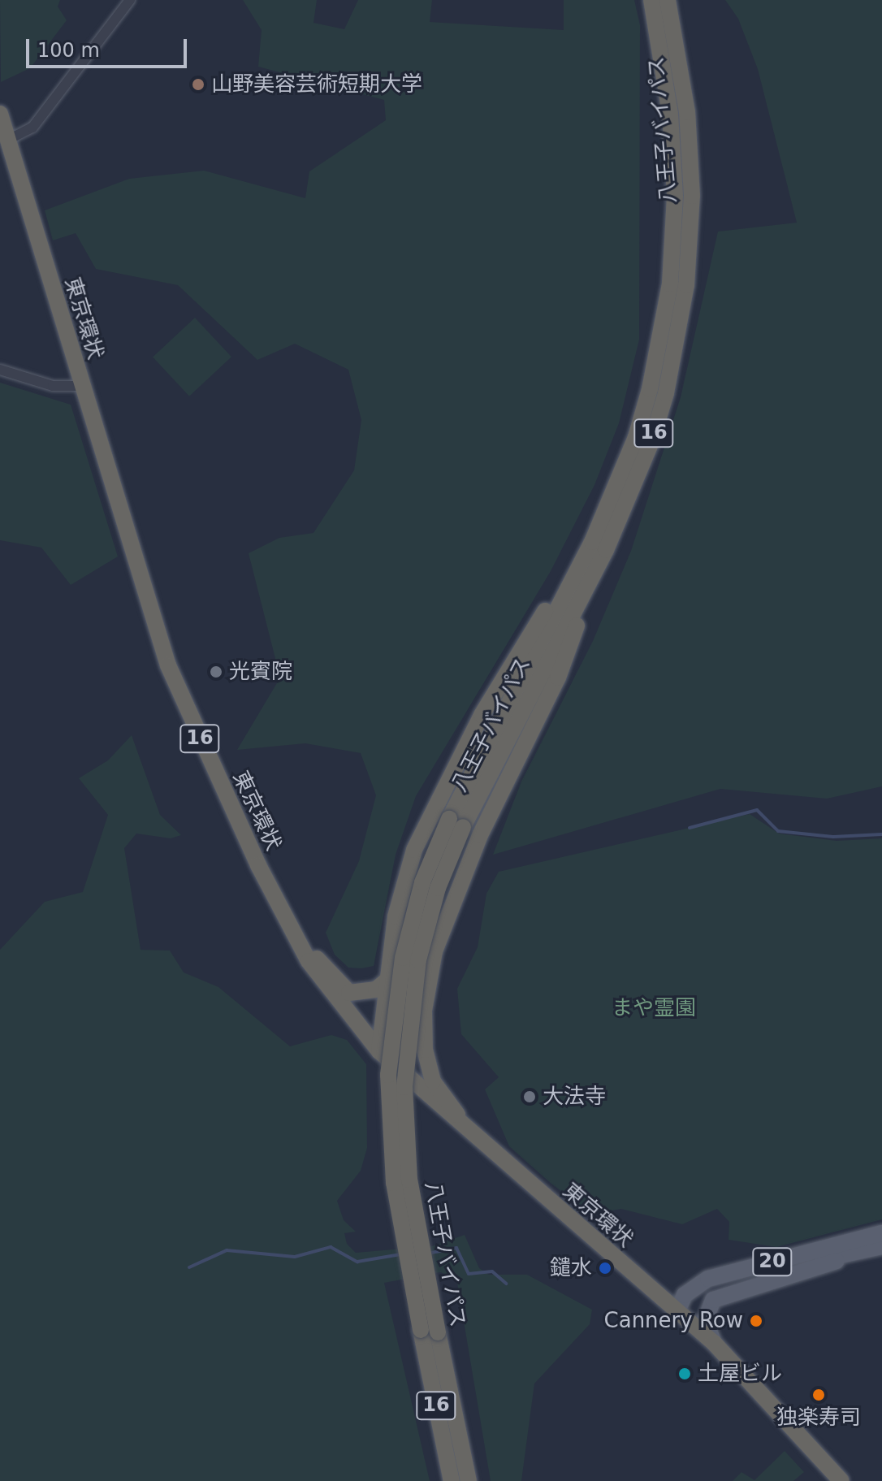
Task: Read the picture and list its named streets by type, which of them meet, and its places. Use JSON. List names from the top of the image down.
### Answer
{
  "streets": {
    "highway": ["八王子バイパス", "東京環状", "16"],
    "main road": ["20"]
  },
  "crossings": [
    ["八王子バイパス", "16"],
    ["東京環状", "16"],
    ["東京環状", "20"],
    ["16", "20"]
  ],
  "parks": ["まや霊園"],
  "places": [
    "山野美容芸術短期大学",
    "光賓院",
    "大法寺",
    "鑓水",
    "Cannery Row",
    "土屋ビル",
    "独楽寿司"
  ],
  "scale_bar": "100 m"
}
